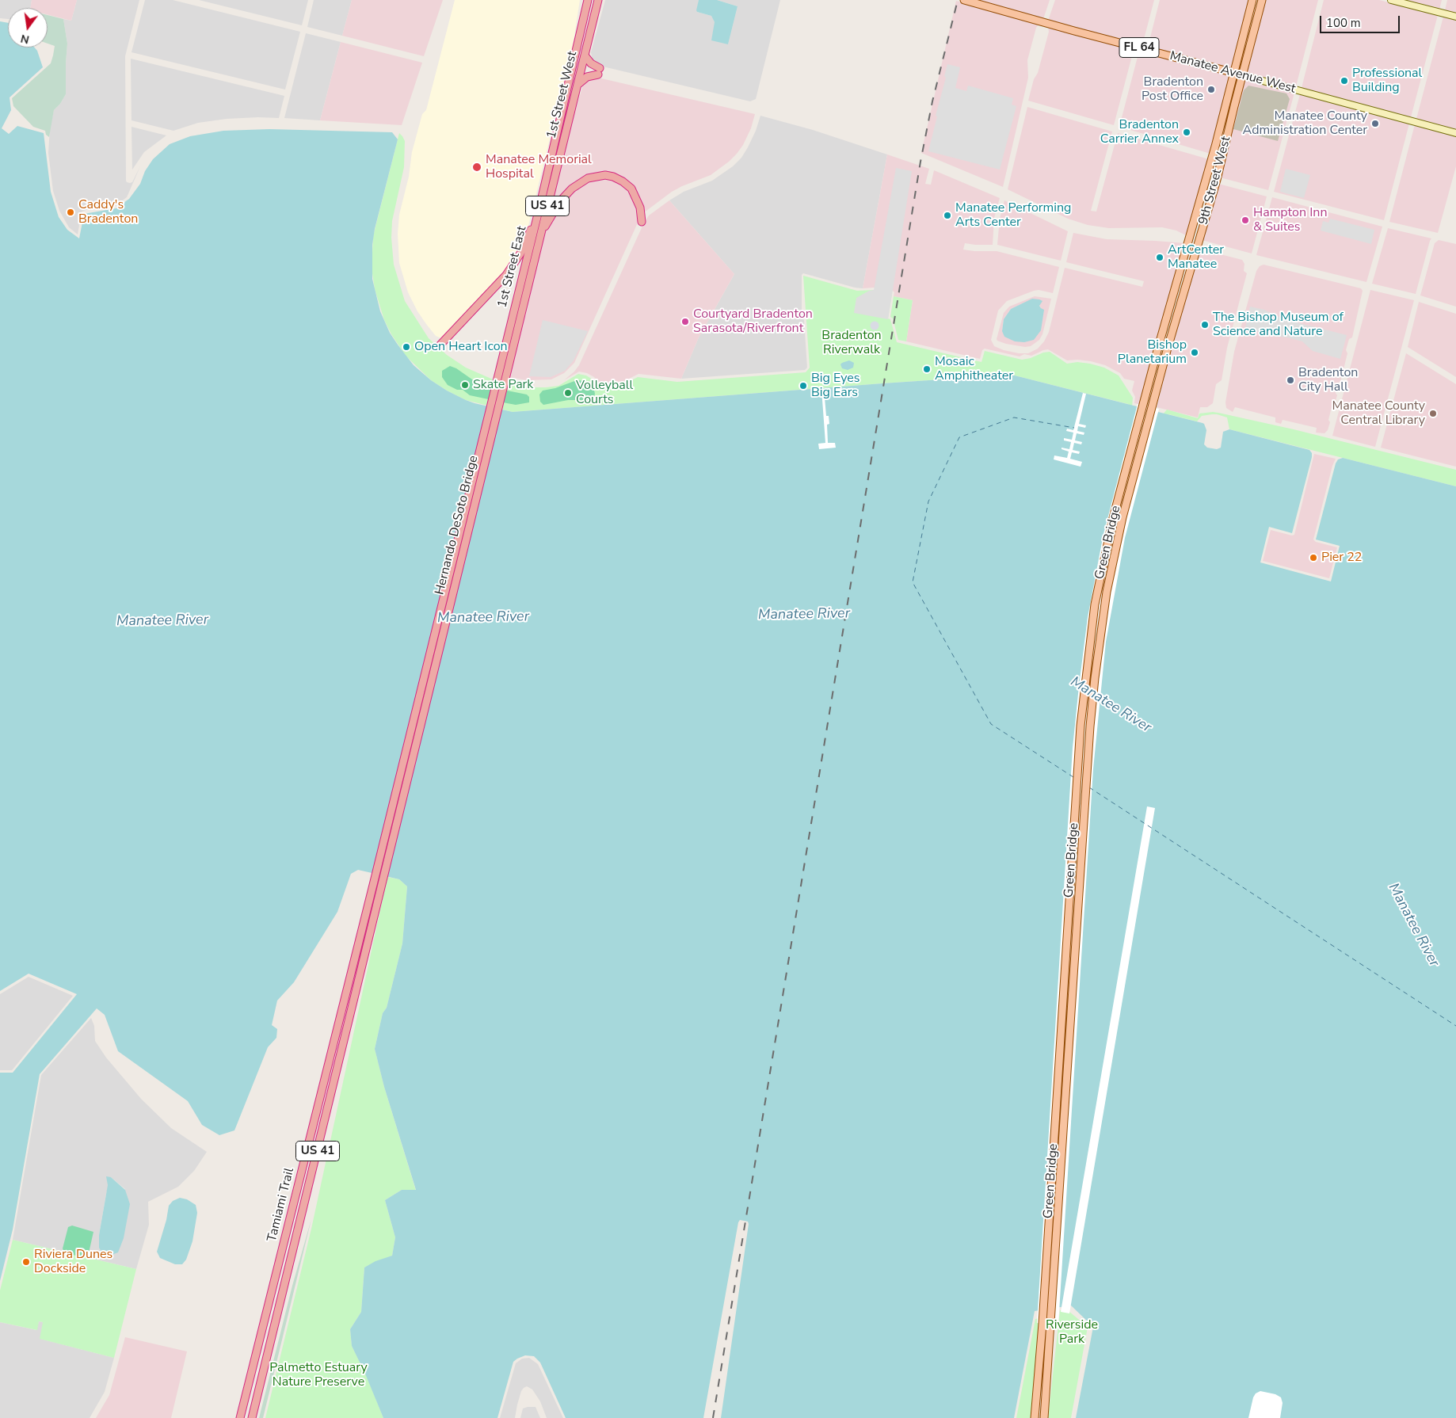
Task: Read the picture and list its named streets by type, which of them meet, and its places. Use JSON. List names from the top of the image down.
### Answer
{
  "streets": {
    "highway": [
      "1st Street West",
      "US 41",
      "1st Street East",
      "Hernando DeSoto Bridge",
      "Tamiami Trail"
    ],
    "main road": [
      "FL 64",
      "Manatee Avenue West",
      "9th Street West",
      "Green Bridge"
    ]
  },
  "crossings": [
    ["Manatee Avenue West", "9th Street West"],
    ["1st Street West", "1st Street East"],
    ["1st Street West", "Hernando DeSoto Bridge"],
    ["9th Street West", "Green Bridge"],
    ["1st Street East", "Hernando DeSoto Bridge"],
    ["Hernando DeSoto Bridge", "Tamiami Trail"]
  ],
  "water": ["Manatee River"],
  "parks": ["Bradenton Riverwalk", "Riverside Park", "Palmetto Estuary Nature Preserve"],
  "places": [
    "Professional Building",
    "Bradenton Post Office",
    "Manatee County Administration Center",
    "Bradenton Carrier Annex",
    "Manatee Memorial Hospital",
    "Caddy's Bradenton",
    "Manatee Performing Arts Center",
    "Hampton Inn & Suites",
    "ArtCenter Manatee",
    "Courtyard Bradenton Sarasota/Riverfront",
    "The Bishop Museum of Science and Nature",
    "Open Heart Icon",
    "Bishop Planetarium",
    "Mosaic Amphitheater",
    "Bradenton City Hall",
    "Skate Park",
    "Big Eyes Big Ears",
    "Volleyball Courts",
    "Manatee County Central Library",
    "Pier 22",
    "Riviera Dunes Dockside"
  ],
  "scale_bar": "100 m",
  "north": "bottom"
}
